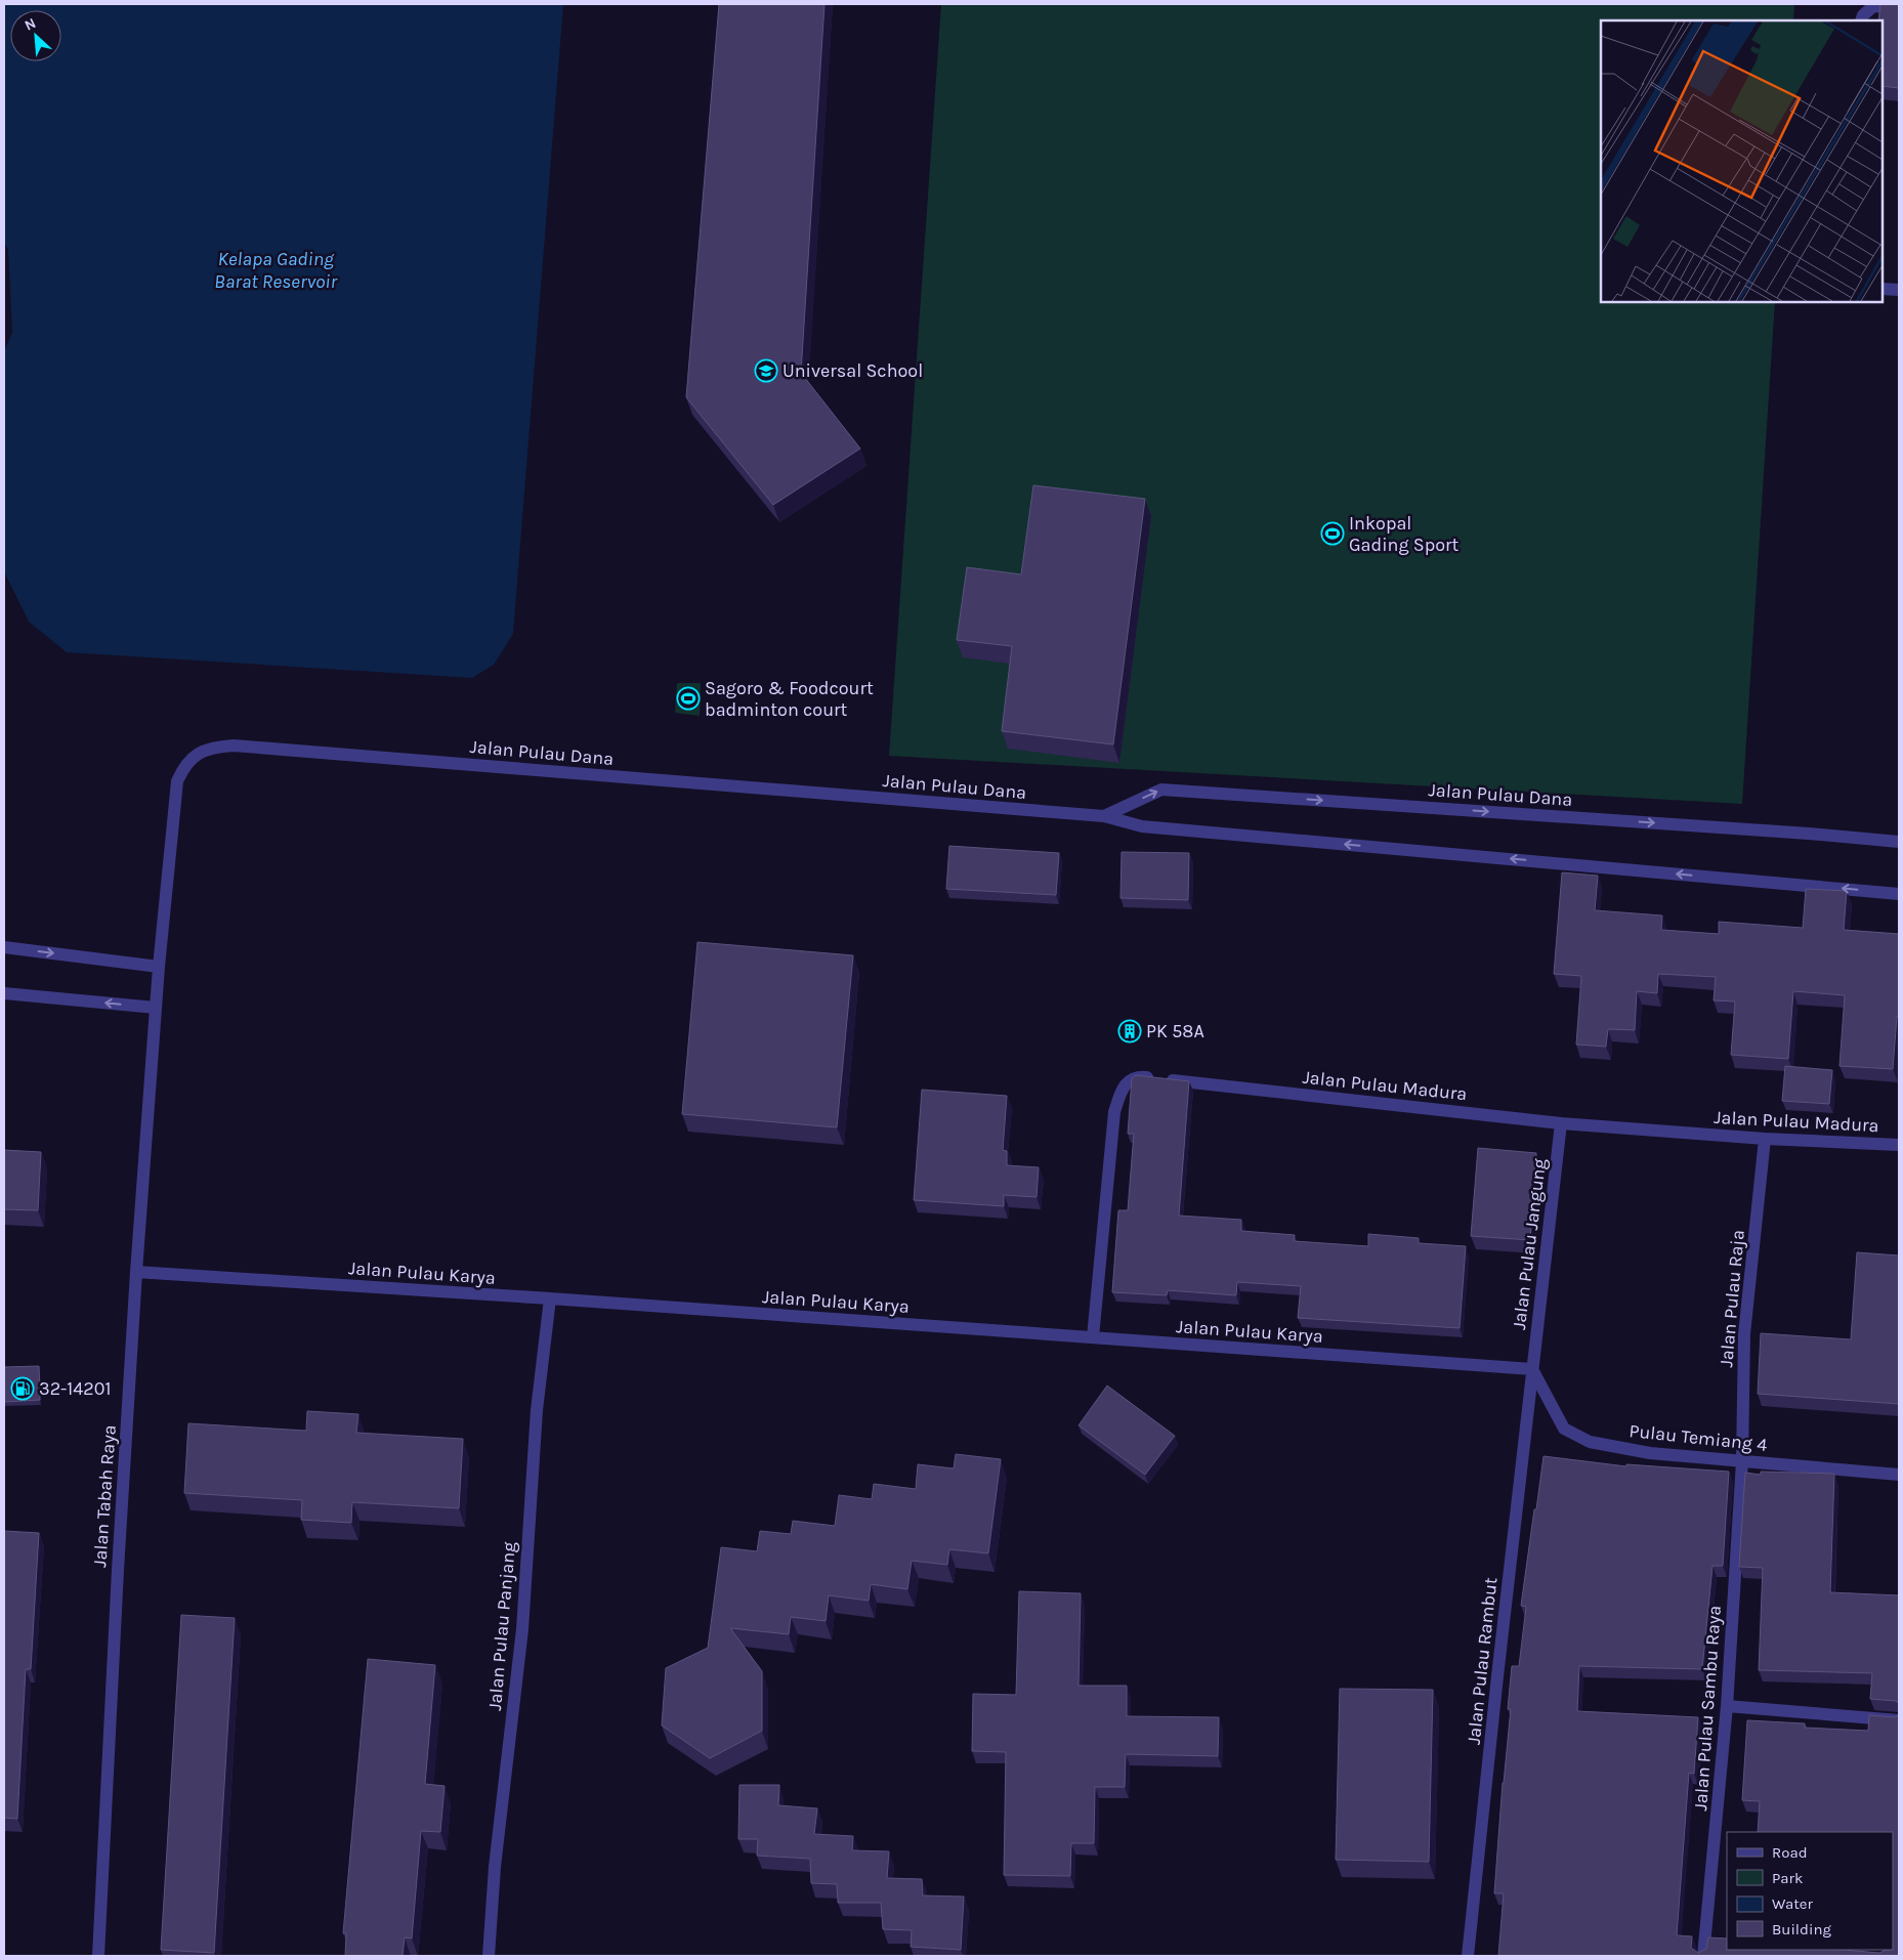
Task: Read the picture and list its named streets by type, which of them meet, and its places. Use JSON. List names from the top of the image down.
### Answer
{
  "streets": {
    "street": [
      "Jalan Pulau Dana",
      "Jalan Pulau Madura",
      "Jalan Pulau Jangung",
      "Jalan Pulau Karya",
      "Jalan Pulau Raja",
      "Pulau Temiang 4",
      "Jalan Tabah Raya",
      "Jalan Pulau Panjang",
      "Jalan Pulau Rambut",
      "Jalan Pulau Sambu Raya"
    ]
  },
  "crossings": [
    ["Jalan Pulau Dana", "Jalan Tabah Raya"],
    ["Jalan Pulau Madura", "Jalan Pulau Jangung"],
    ["Jalan Pulau Madura", "Jalan Pulau Karya"],
    ["Jalan Pulau Madura", "Jalan Pulau Raja"],
    ["Jalan Pulau Jangung", "Jalan Pulau Karya"],
    ["Jalan Pulau Jangung", "Pulau Temiang 4"],
    ["Jalan Pulau Jangung", "Jalan Pulau Rambut"],
    ["Jalan Pulau Karya", "Pulau Temiang 4"],
    ["Jalan Pulau Karya", "Jalan Tabah Raya"],
    ["Jalan Pulau Karya", "Jalan Pulau Panjang"],
    ["Jalan Pulau Karya", "Jalan Pulau Rambut"],
    ["Jalan Pulau Raja", "Pulau Temiang 4"],
    ["Jalan Pulau Raja", "Jalan Pulau Sambu Raya"],
    ["Pulau Temiang 4", "Jalan Pulau Rambut"],
    ["Pulau Temiang 4", "Jalan Pulau Sambu Raya"]
  ],
  "water": ["Kelapa Gading Barat Reservoir"],
  "places": {
    "school or university": ["Universal School"],
    "sports": ["Inkopal Gading Sport", "Sagoro & Foodcourt badminton court"],
    "building": ["PK 58A"],
    "fuel station": ["32-14201"]
  },
  "legend": [
    "Road",
    "Park",
    "Water",
    "Building"
  ],
  "north": "top left"
}
